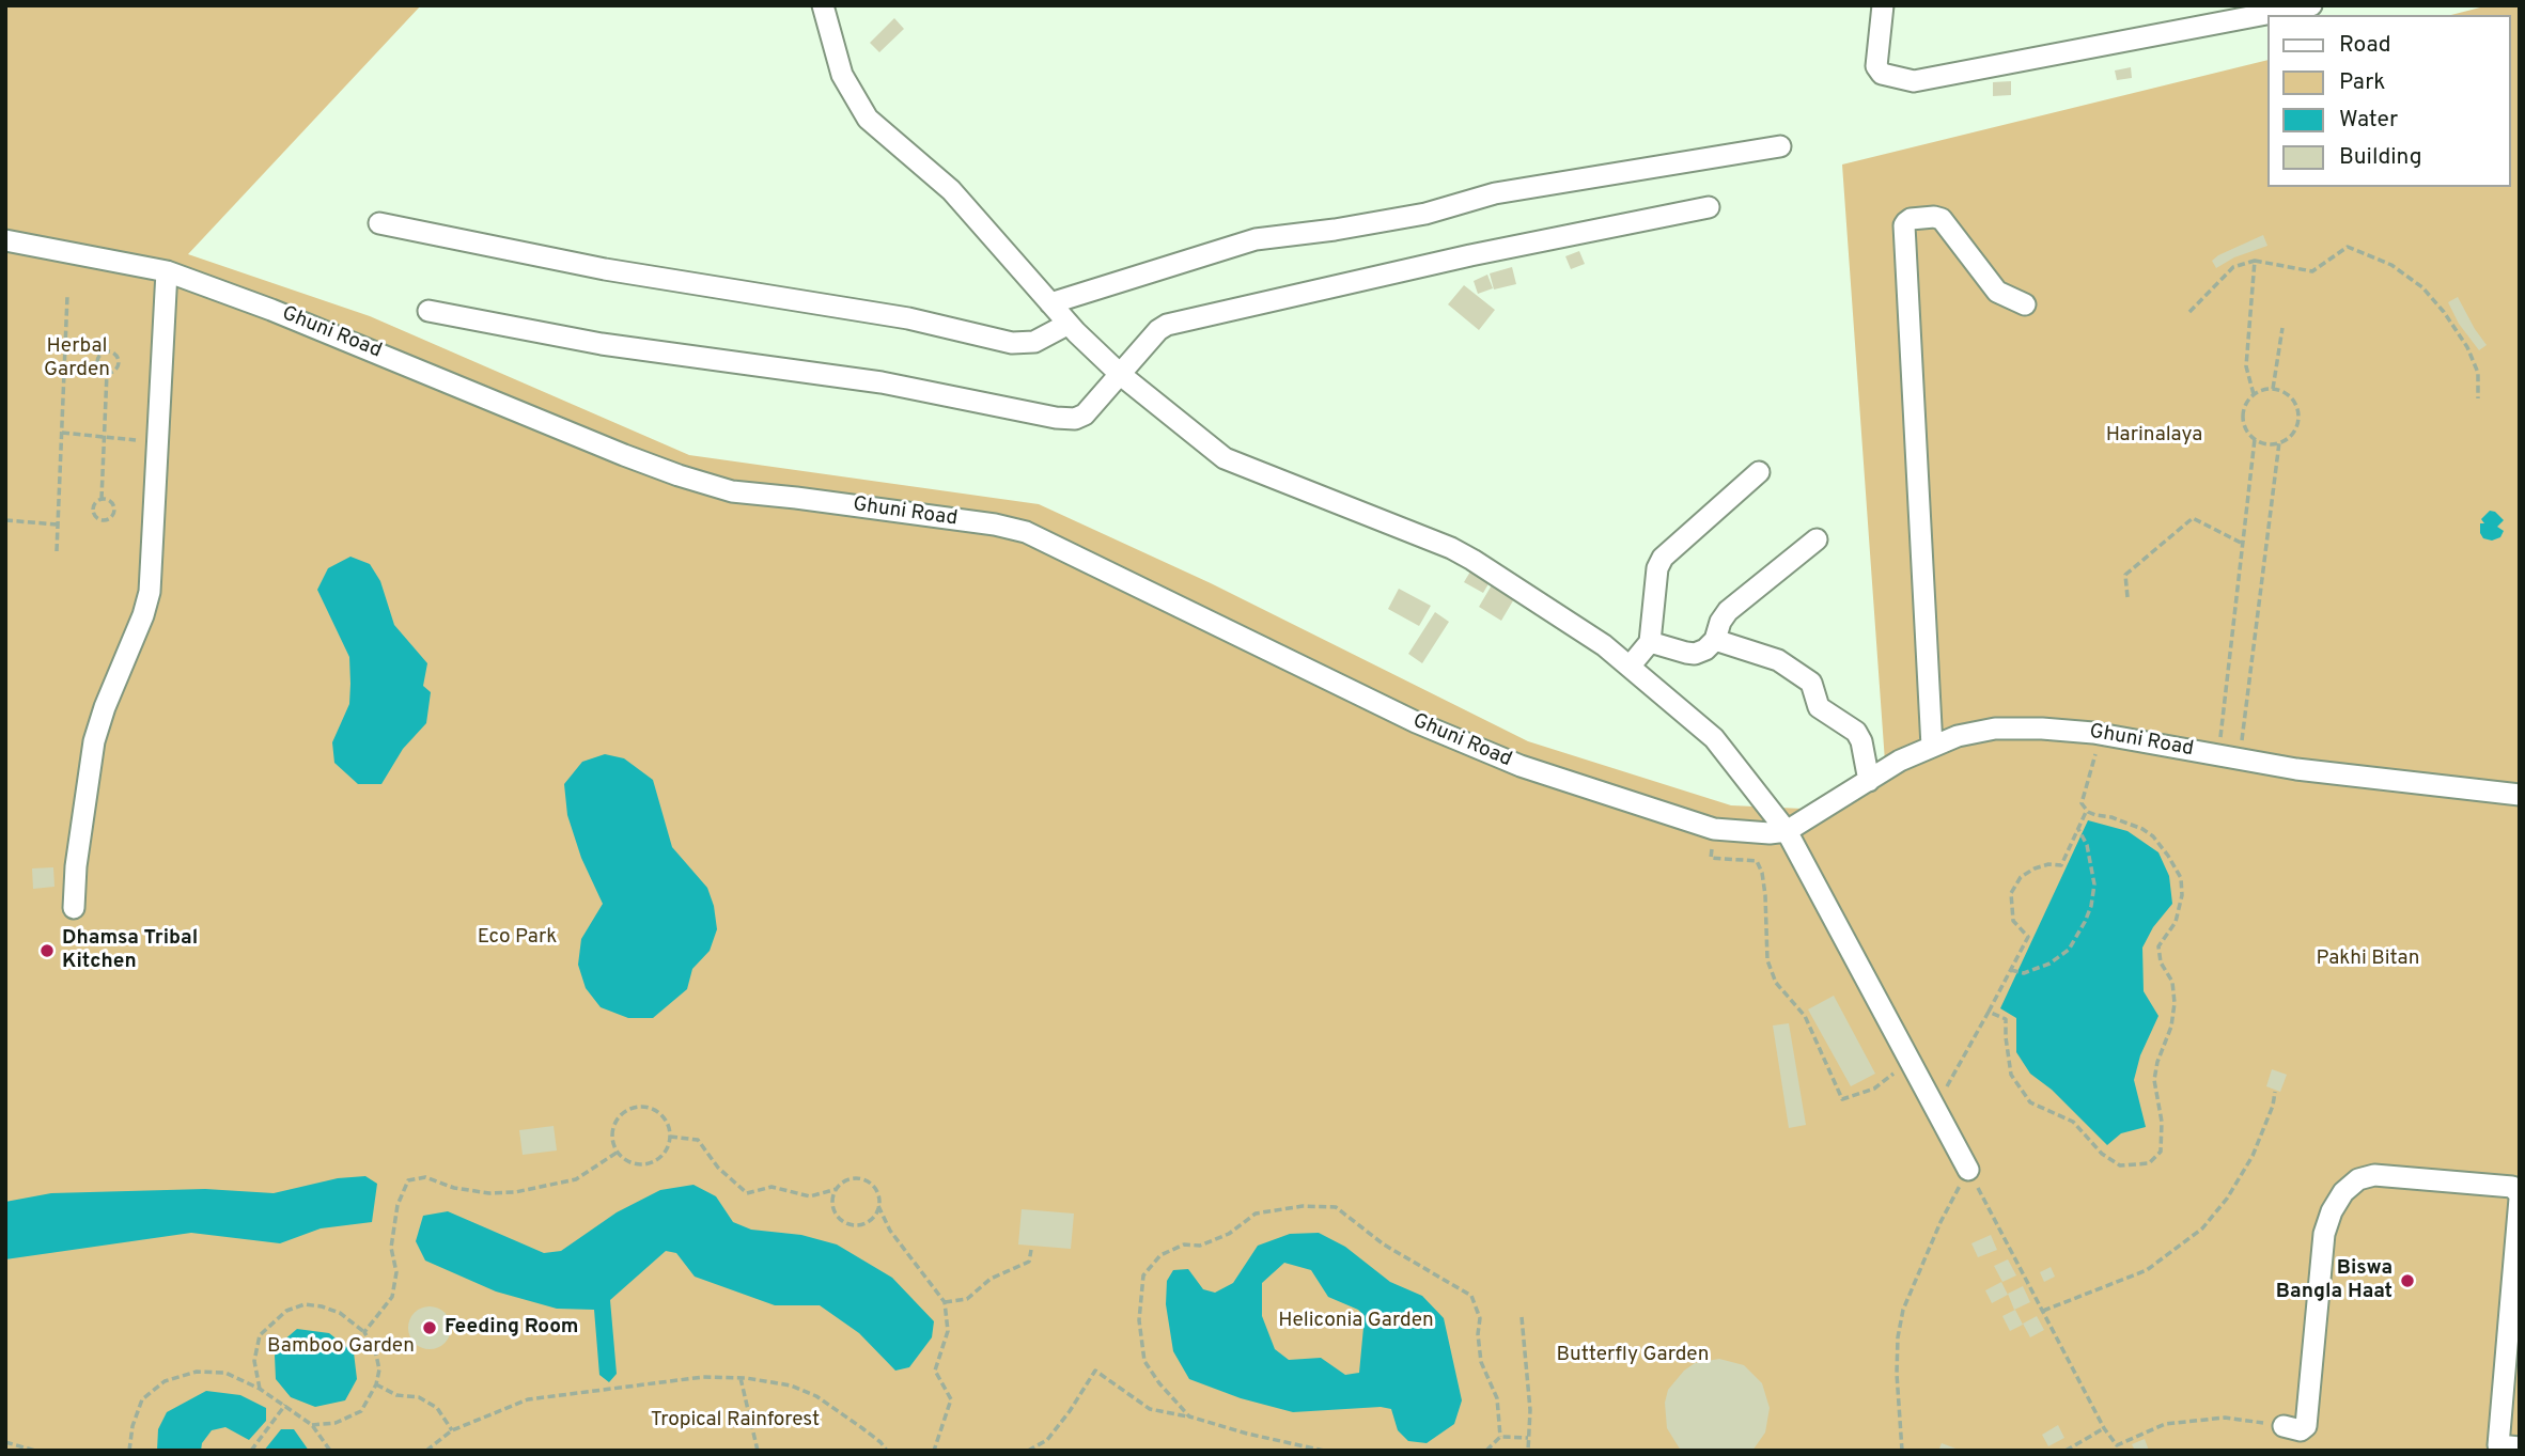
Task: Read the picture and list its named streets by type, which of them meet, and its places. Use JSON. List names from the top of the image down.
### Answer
{
  "streets": {
    "street": ["Ghuni Road"]
  },
  "parks": [
    "Herbal Garden",
    "Harinalaya",
    "Eco Park",
    "Pakhi Bitan",
    "Heliconia Garden",
    "Bamboo Garden",
    "Butterfly Garden",
    "Tropical Rainforest"
  ],
  "places": ["Dhamsa Tribal Kitchen", "Biswa Bangla Haat", "Feeding Room"],
  "legend": [
    "Road",
    "Park",
    "Water",
    "Building"
  ]
}
